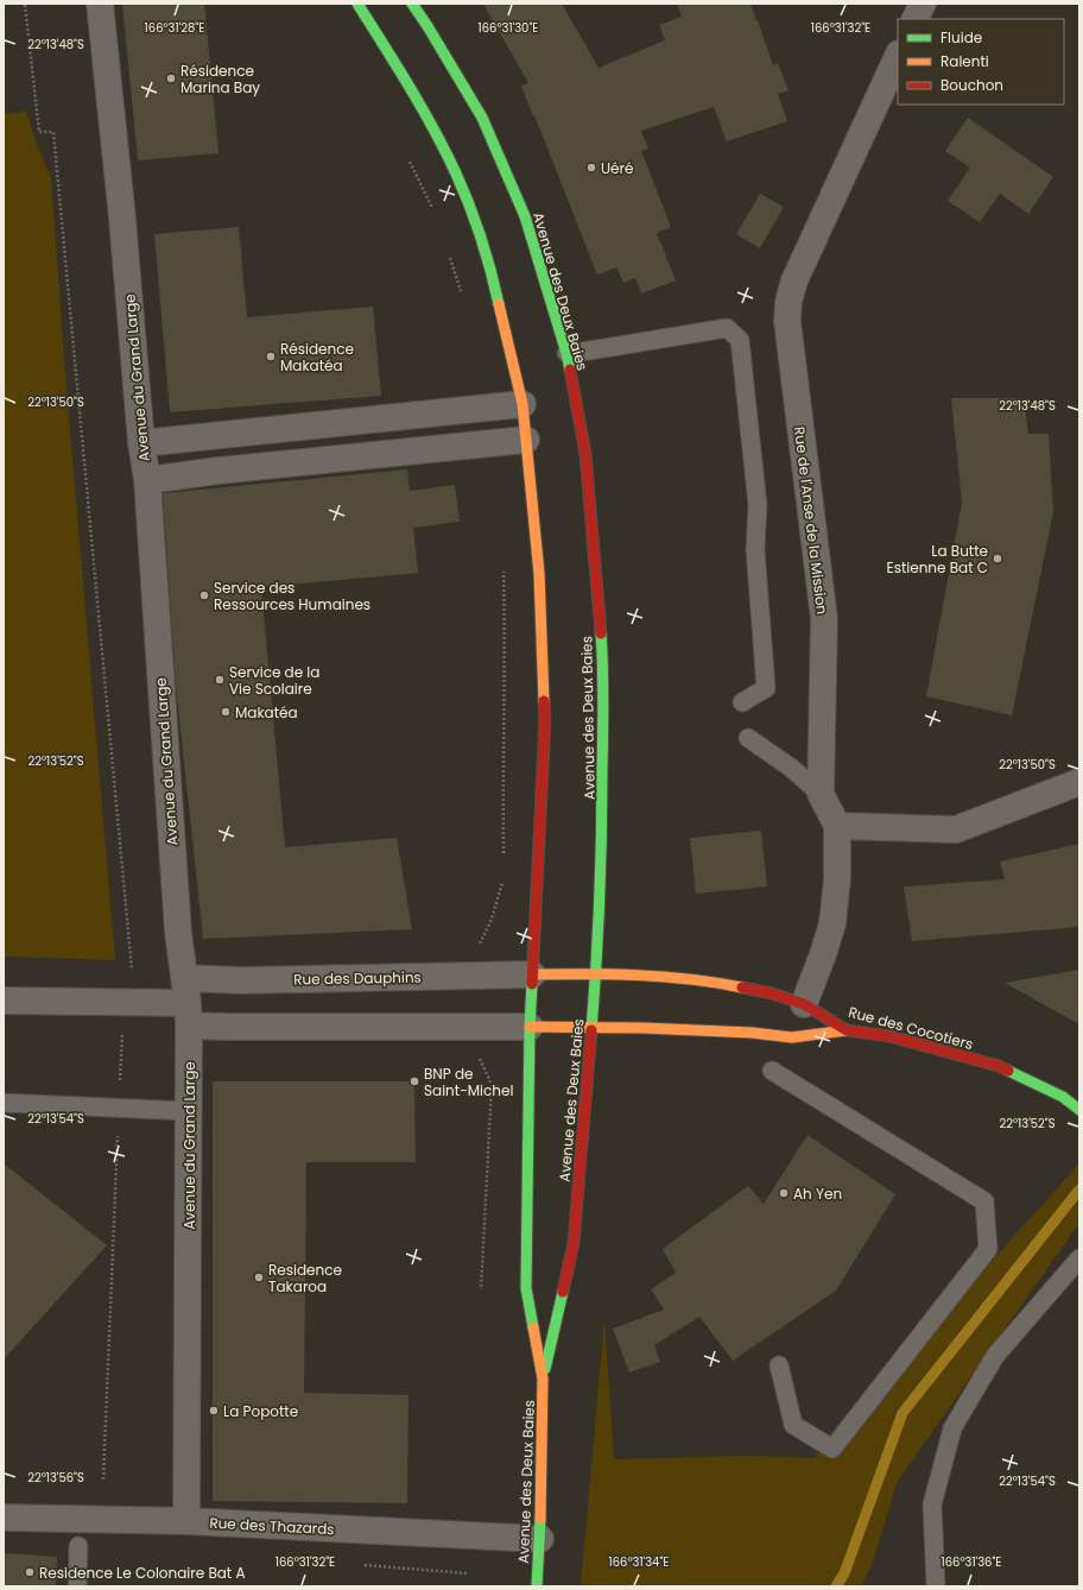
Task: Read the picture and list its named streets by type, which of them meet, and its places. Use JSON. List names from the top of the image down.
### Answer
{
  "streets": {
    "main road": ["Avenue des Deux Baies", "Rue des Cocotiers"],
    "street": [
      "Avenue du Grand Large",
      "Rue de l'Anse de la Mission",
      "Rue des Dauphins",
      "Rue des Thazards"
    ]
  },
  "crossings": [
    ["Avenue des Deux Baies", "Rue des Dauphins"],
    ["Avenue des Deux Baies", "Rue des Cocotiers"],
    ["Avenue des Deux Baies", "Rue des Thazards"],
    ["Avenue du Grand Large", "Rue des Dauphins"],
    ["Avenue du Grand Large", "Rue des Thazards"],
    ["Rue de l'Anse de la Mission", "Rue des Cocotiers"],
    ["Rue des Dauphins", "Rue des Cocotiers"]
  ],
  "places": [
    "Résidence Marina Bay",
    "Uéré",
    "Résidence Makatéa",
    "La Butte Estienne Bat C",
    "Service des Ressources Humaines",
    "Service de la Vie Scolaire",
    "Makatéa",
    "BNP de Saint-Michel",
    "Ah Yen",
    "Residence Takaroa",
    "La Popotte",
    "Residence Le Colonaire Bat A"
  ],
  "legend": ["Fluide", "Ralenti", "Bouchon"],
  "coordinates": [
    "166°31'32\"E",
    "166°31'28\"E",
    "166°31'30\"E",
    "22°13'48\"S",
    "22°13'50\"S",
    "22°13'52\"S",
    "22°13'54\"S",
    "22°13'56\"S",
    "166°31'34\"E",
    "166°31'36\"E"
  ]
}
